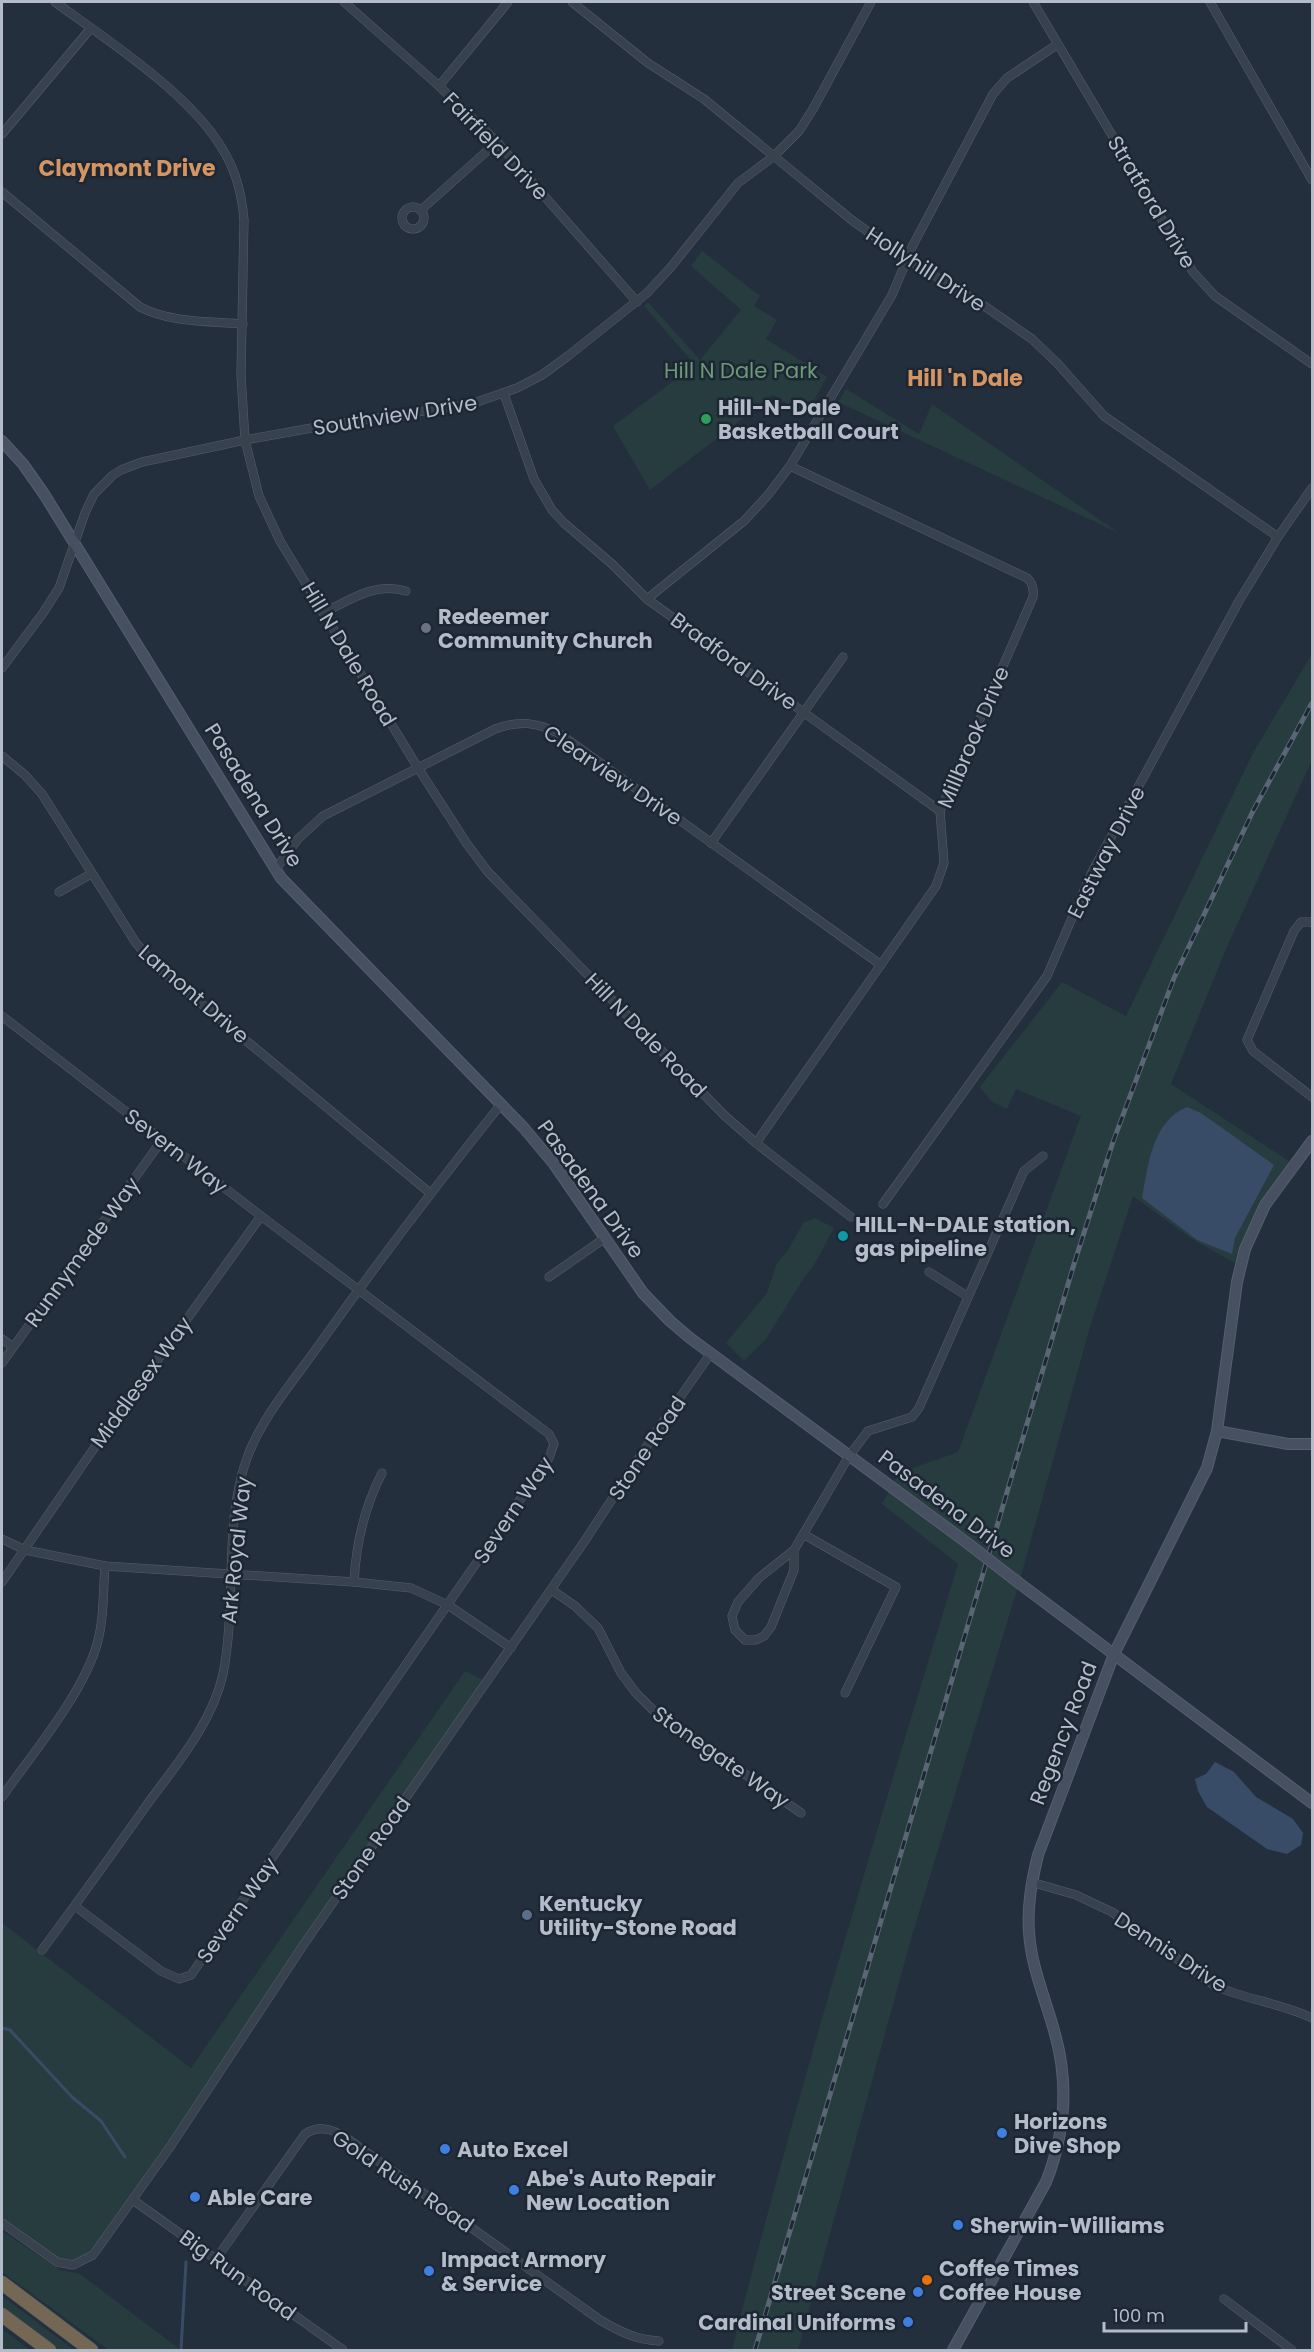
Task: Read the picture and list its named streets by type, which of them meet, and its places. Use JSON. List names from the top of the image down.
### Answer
{
  "streets": {
    "street": [
      "Fairfield Drive",
      "Stratford Drive",
      "Hollyhill Drive",
      "Southview Drive",
      "Hill N Dale Road",
      "Bradford Drive",
      "Millbrook Drive",
      "Clearview Drive",
      "Pasadena Drive",
      "Eastway Drive",
      "Lamont Drive",
      "Severn Way",
      "Runnymede Way",
      "Middlesex Way",
      "Stone Road",
      "Ark Royal Way",
      "Regency Road",
      "Stonegate Way",
      "Dennis Drive",
      "Gold Rush Road",
      "Big Run Road"
    ]
  },
  "crossings": [
    ["Fairfield Drive", "Southview Drive"],
    ["Hollyhill Drive", "Southview Drive"],
    ["Hollyhill Drive", "Eastway Drive"],
    ["Southview Drive", "Hill N Dale Road"],
    ["Southview Drive", "Bradford Drive"],
    ["Southview Drive", "Pasadena Drive"],
    ["Hill N Dale Road", "Millbrook Drive"],
    ["Hill N Dale Road", "Clearview Drive"],
    ["Bradford Drive", "Millbrook Drive"],
    ["Millbrook Drive", "Clearview Drive"],
    ["Clearview Drive", "Pasadena Drive"],
    ["Pasadena Drive", "Stone Road"],
    ["Pasadena Drive", "Ark Royal Way"],
    ["Pasadena Drive", "Regency Road"],
    ["Lamont Drive", "Ark Royal Way"],
    ["Severn Way", "Runnymede Way"],
    ["Severn Way", "Middlesex Way"],
    ["Severn Way", "Ark Royal Way"],
    ["Stone Road", "Stonegate Way"],
    ["Stone Road", "Big Run Road"],
    ["Regency Road", "Dennis Drive"],
    ["Gold Rush Road", "Big Run Road"]
  ],
  "districts": ["Claymont Drive", "Hill 'n Dale"],
  "parks": ["Hill N Dale Park"],
  "places": [
    "Hill-N-Dale Basketball Court",
    "Redeemer Community Church",
    "HILL-N-DALE station, gas pipeline",
    "Kentucky Utility-Stone Road",
    "Horizons Dive Shop",
    "Auto Excel",
    "Abe's Auto Repair New Location",
    "Able Care",
    "Sherwin-Williams",
    "Impact Armory & Service",
    "Coffee Times Coffee House",
    "Street Scene",
    "Cardinal Uniforms"
  ],
  "scale_bar": "100 m"
}
